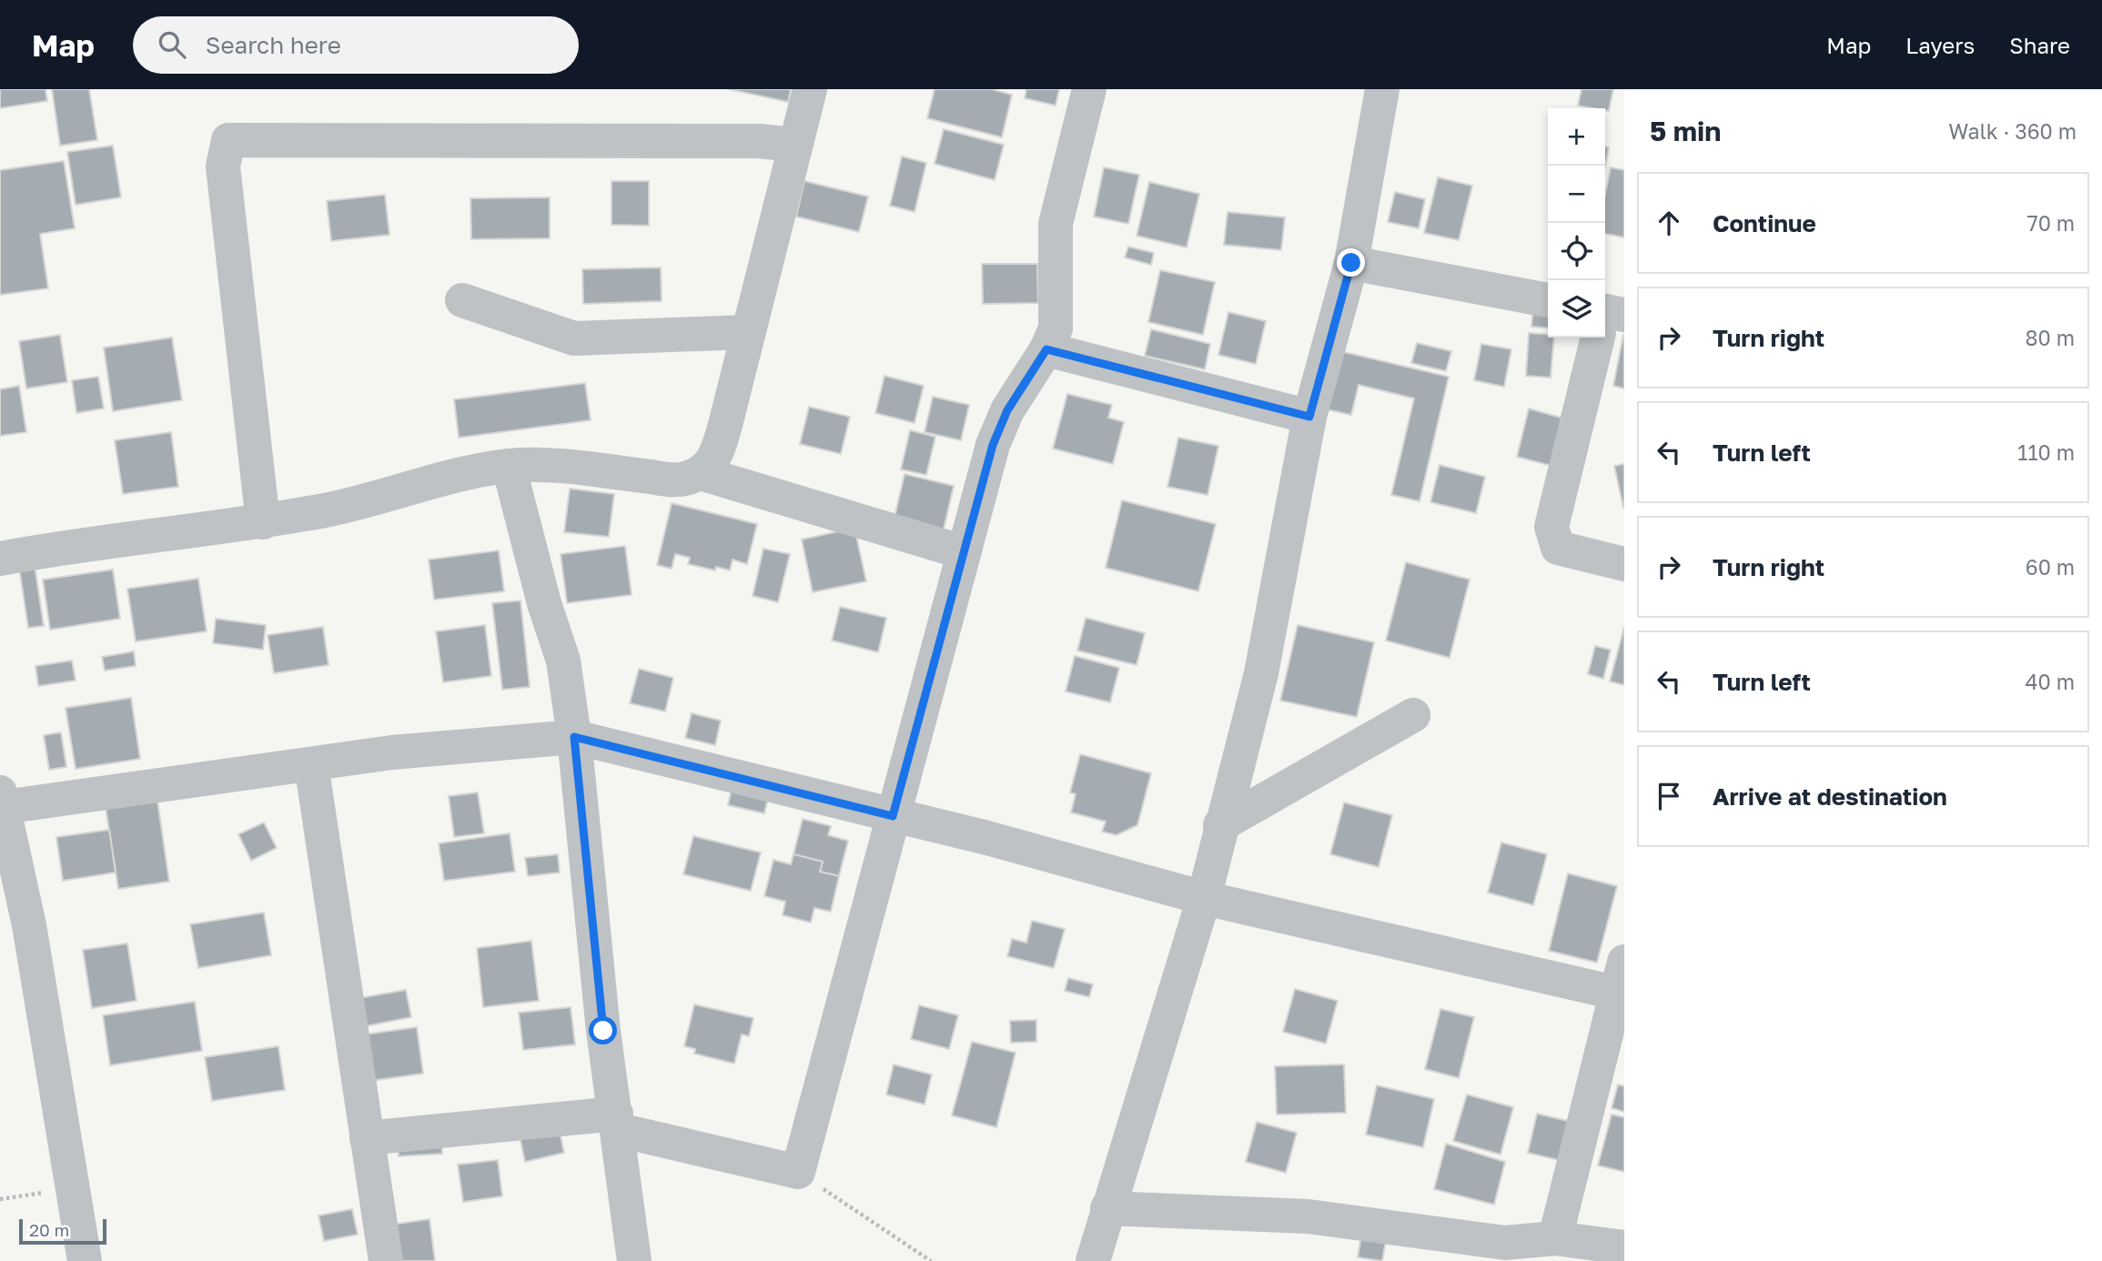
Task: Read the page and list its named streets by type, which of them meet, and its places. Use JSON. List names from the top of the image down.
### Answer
{
  "scale_bar": "20 m",
  "page": {
    "header": "Map",
    "search": "Search here",
    "nav": ["Map", "Layers", "Share"],
    "heading": ["5 min", "Walk · 360 m"],
    "map_buttons": ["+", "−"],
    "list": [
      ["Continue", "70 m"],
      ["Turn right", "80 m"],
      ["Turn left", "110 m"],
      ["Turn right", "60 m"],
      ["Turn left", "40 m"],
      "Arrive at destination"
    ],
    "scale": "20 m"
  }
}
